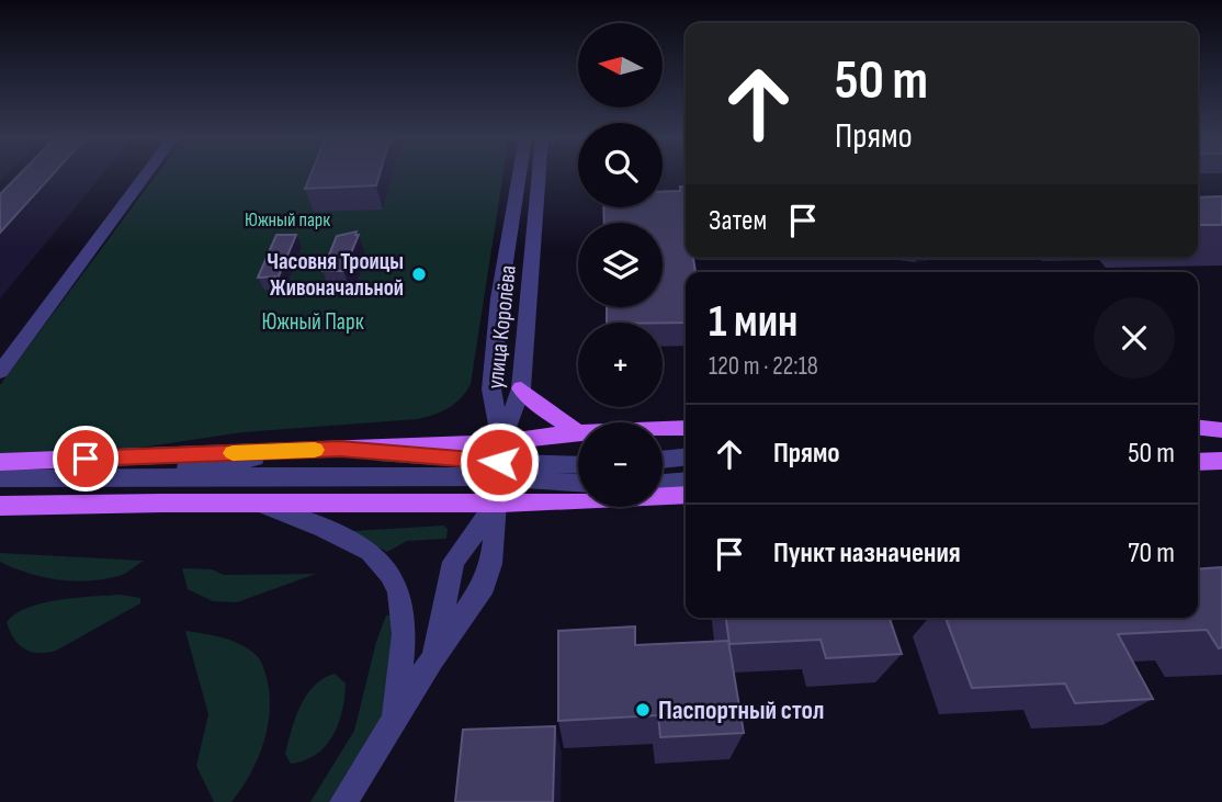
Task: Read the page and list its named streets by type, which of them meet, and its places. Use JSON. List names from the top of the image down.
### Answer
{
  "streets": {
    "street": ["улица Королёва"]
  },
  "parks": ["Южный парк", "Южный Парк"],
  "places": ["Часовня Троицы Живоначальной", "Паспортный стол"],
  "north": "left",
  "page": {
    "map_buttons": ["+", "−"],
    "turn": ["50 m", "Прямо"],
    "then": "Затем",
    "heading": ["1 мин", "120 m · 22:18"],
    "list": [
      {
        "name": "Прямо",
        "value": "50 m"
      },
      {
        "name": "Пункт назначения",
        "value": "70 m"
      }
    ]
  }
}
